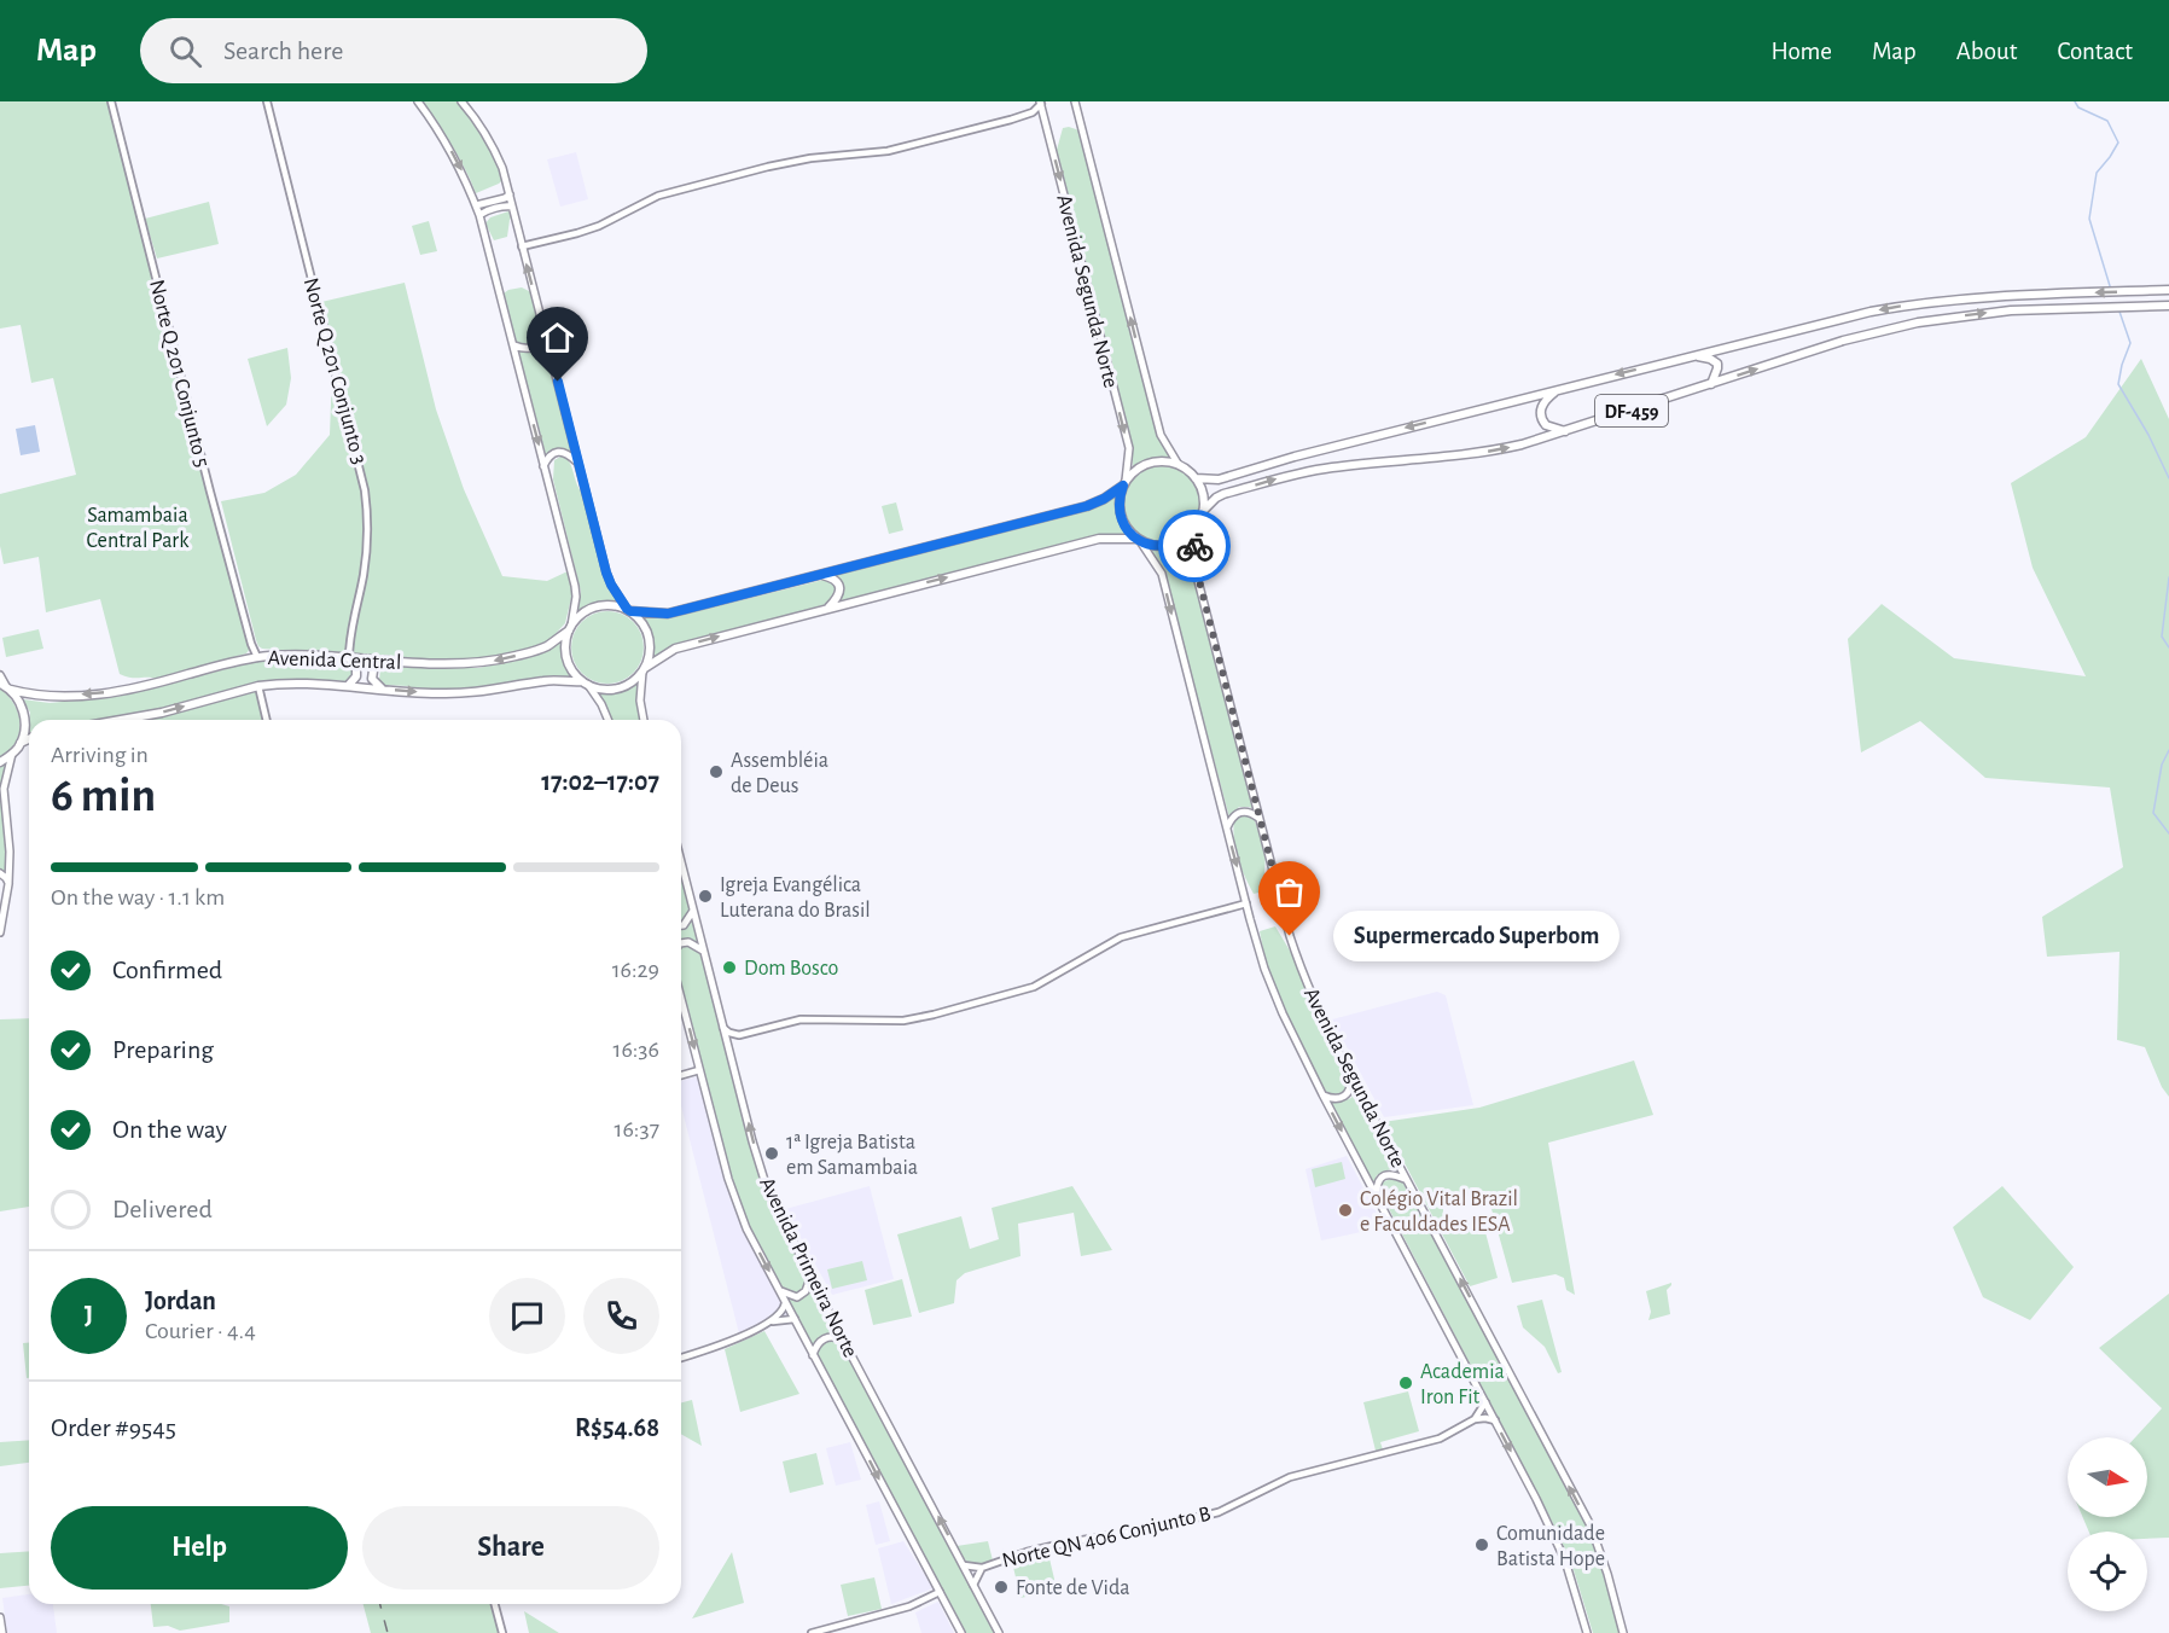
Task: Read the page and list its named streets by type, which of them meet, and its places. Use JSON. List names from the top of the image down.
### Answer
{
  "streets": {
    "main road": [
      "Avenida Segunda Norte",
      "DF-459",
      "Avenida Central",
      "Avenida Primeira Norte"
    ],
    "street": ["Norte Q 201 Conjunto 3", "Norte Q 201 Conjunto 5", "Norte QN 406 Conjunto B"]
  },
  "crossings": [
    ["Avenida Segunda Norte", "DF-459"],
    ["Avenida Segunda Norte", "Norte QN 406 Conjunto B"],
    ["Norte Q 201 Conjunto 3", "Avenida Central"],
    ["Norte Q 201 Conjunto 5", "Avenida Central"],
    ["Avenida Primeira Norte", "Norte QN 406 Conjunto B"]
  ],
  "parks": ["Samambaia Central Park"],
  "places": [
    "Assembléia de Deus",
    "Igreja Evangélica Luterana do Brasil",
    "Supermercado Superbom",
    "Dom Bosco",
    "1ª Igreja Batista em Samambaia",
    "Colégio Vital Brazil e Faculdades IESA",
    "Academia Iron Fit",
    "Comunidade Batista Hope",
    "Fonte de Vida"
  ],
  "north": "right",
  "page": {
    "header": "Map",
    "search": "Search here",
    "nav": [
      "Home",
      "Map",
      "About",
      "Contact"
    ],
    "heading": ["6 min", "Arriving in", "17:02–17:07"],
    "panel": [
      "Jordan",
      "Courier · 4.4",
      "Order #9545",
      "R$54.68"
    ],
    "bar": "On the way · 1.1 km",
    "bubble": "Supermercado Superbom",
    "list": [
      ["Confirmed", "16:29"],
      ["Preparing", "16:36"],
      ["On the way", "16:37"],
      "Delivered"
    ],
    "round": "J",
    "buttons": ["Help", "Share"]
  }
}
